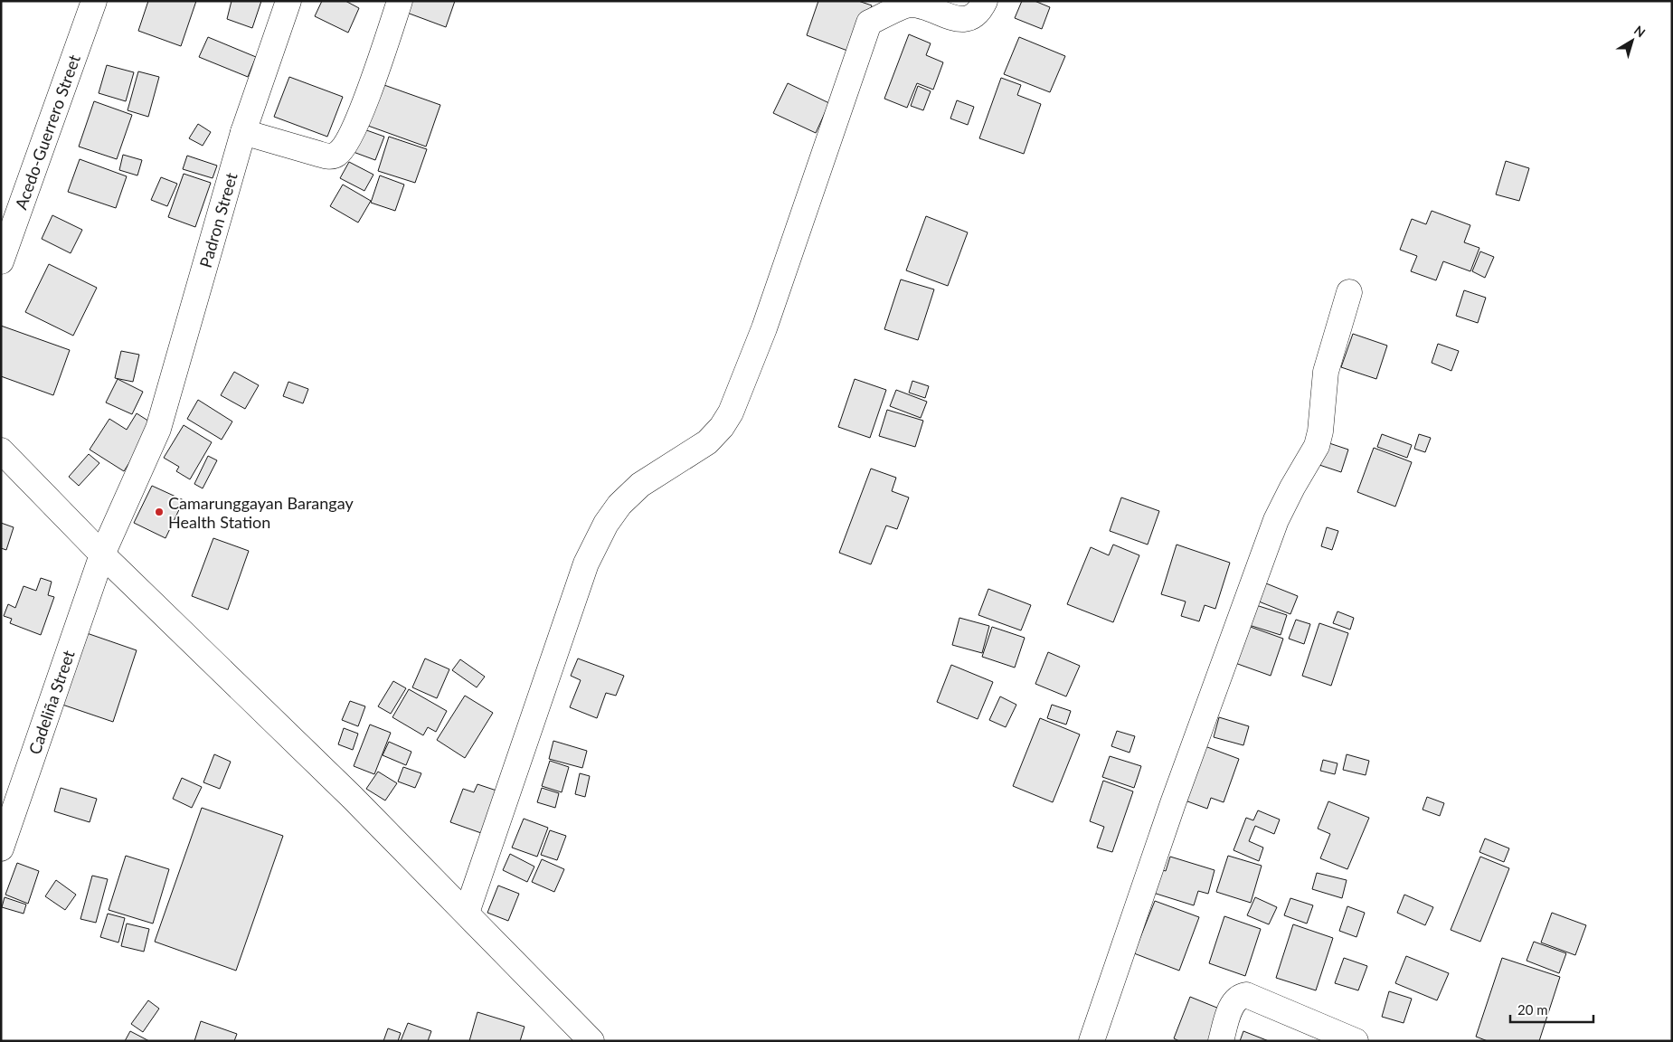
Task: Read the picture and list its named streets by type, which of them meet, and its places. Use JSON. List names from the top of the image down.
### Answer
{
  "streets": {
    "street": ["Acedo-Guerrero Street", "Padron Street", "Cadeliña Street"]
  },
  "crossings": [
    ["Padron Street", "Cadeliña Street"]
  ],
  "places": ["Camarunggayan Barangay Health Station"],
  "scale_bar": "20 m",
  "north": "top right"
}
